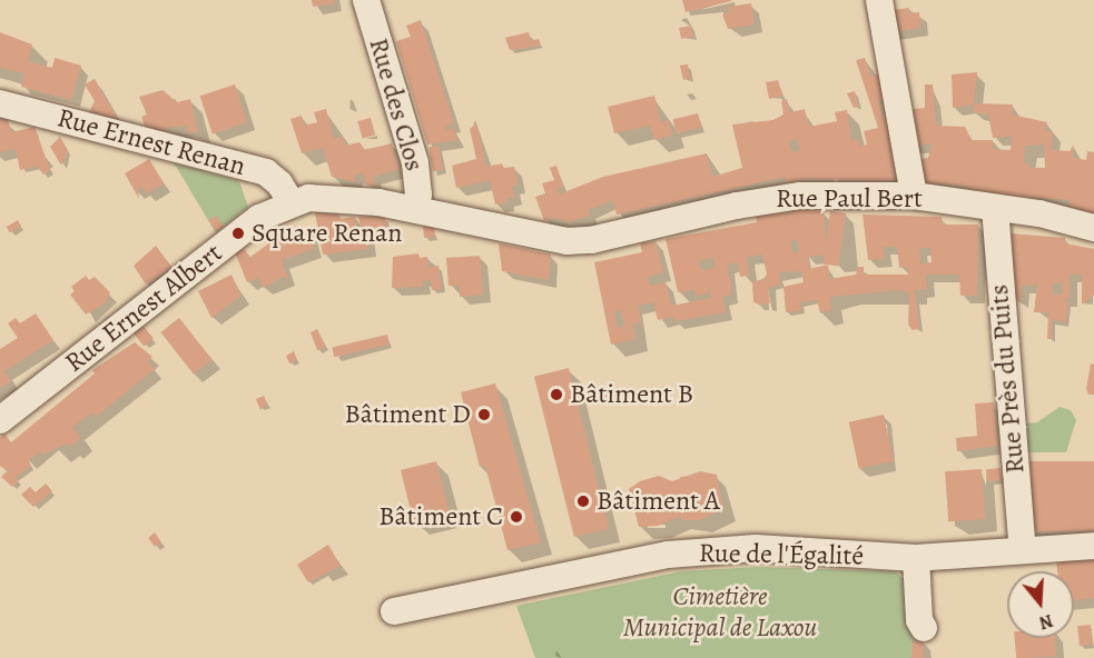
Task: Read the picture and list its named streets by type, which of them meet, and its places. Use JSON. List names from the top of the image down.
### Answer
{
  "streets": {
    "street": [
      "Rue des Clos",
      "Rue Ernest Renan",
      "Rue Paul Bert",
      "Rue Ernest Albert",
      "Rue Près du Puits",
      "Rue de l'Égalité"
    ]
  },
  "crossings": [
    ["Rue des Clos", "Rue Paul Bert"],
    ["Rue Ernest Renan", "Rue Ernest Albert"],
    ["Rue Paul Bert", "Rue Près du Puits"],
    ["Rue Près du Puits", "Rue de l'Égalité"]
  ],
  "parks": ["Cimetière Municipal de Laxou"],
  "places": [
    "Square Renan",
    "Bâtiment B",
    "Bâtiment D",
    "Bâtiment A",
    "Bâtiment C"
  ],
  "north": "bottom"
}
